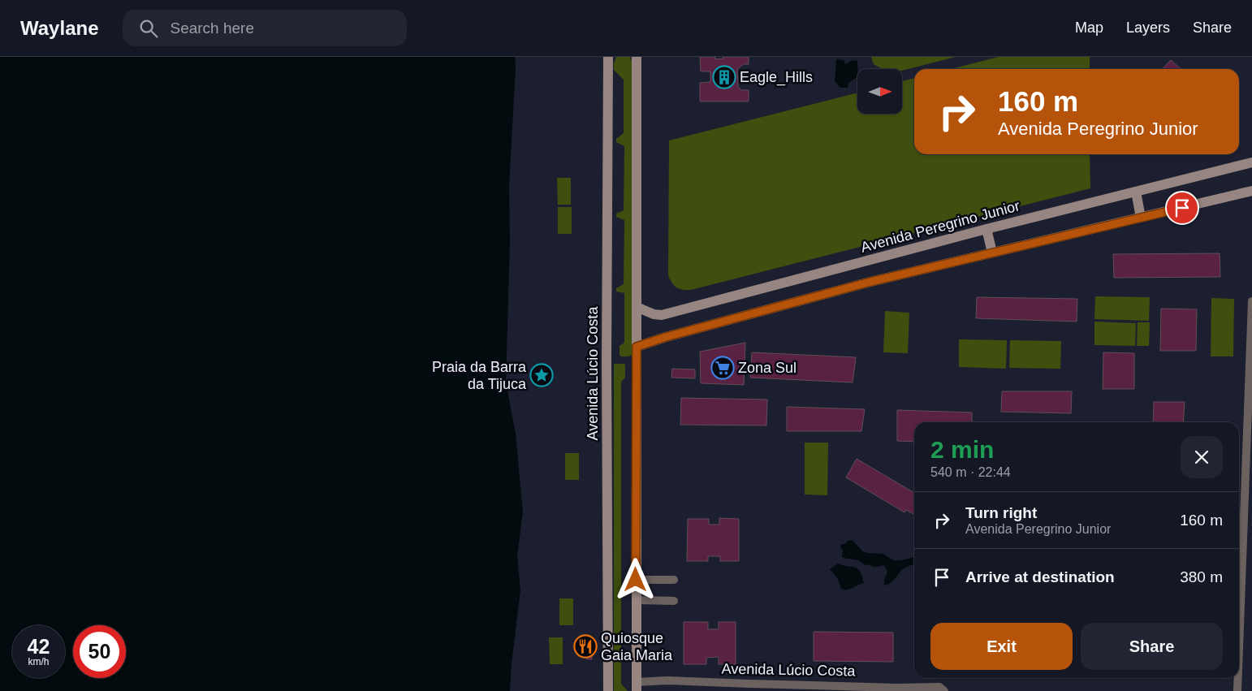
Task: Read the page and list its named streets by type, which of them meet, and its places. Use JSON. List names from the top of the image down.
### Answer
{
  "streets": {
    "street": ["Avenida Peregrino Junior", "Avenida Lúcio Costa"]
  },
  "crossings": [
    ["Avenida Peregrino Junior", "Avenida Lúcio Costa"]
  ],
  "places": {
    "building": ["Eagle_Hills"],
    "supermarket": ["Zona Sul"],
    "place": ["Praia da Barra da Tijuca"],
    "restaurant": ["Quiosque Gaia Maria"]
  },
  "north": "right",
  "page": {
    "header": "Waylane",
    "search": "Search here",
    "nav": ["Map", "Layers", "Share"],
    "turn": ["160 m", "Avenida Peregrino Junior"],
    "heading": ["2 min", "540 m · 22:44"],
    "list": [
      {
        "name": "Turn right",
        "note": "Avenida Peregrino Junior",
        "value": "160 m"
      },
      {
        "name": "Arrive at destination",
        "value": "380 m"
      }
    ],
    "buttons": ["Exit", "Share"],
    "speed": "42 km/h",
    "limit": "50"
  }
}
